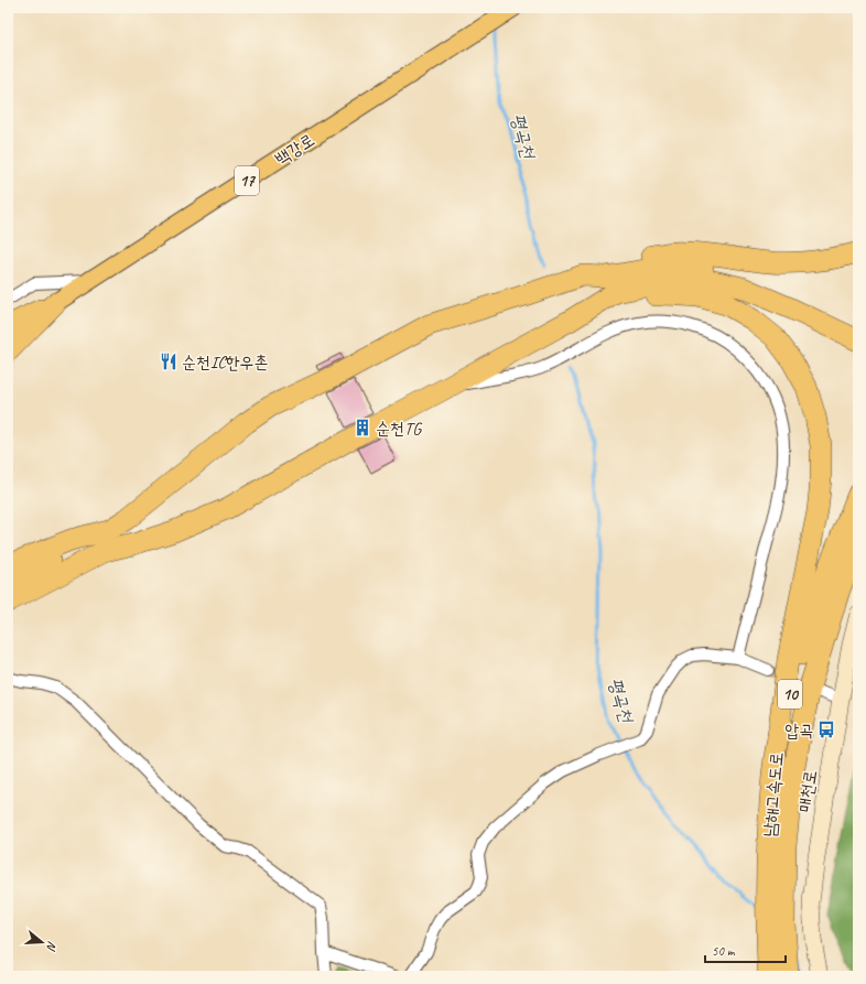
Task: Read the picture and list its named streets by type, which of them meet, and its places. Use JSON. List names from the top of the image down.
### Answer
{
  "streets": {
    "highway": ["10", "남해고속도로"],
    "main road": ["백강로", "17", "매천로"]
  },
  "water": ["평곡천"],
  "places": {
    "restaurant": ["순천IC한우촌"],
    "building": ["순천TG"],
    "bus stop": ["압곡"]
  },
  "scale_bar": "50 m",
  "north": "right"
}
